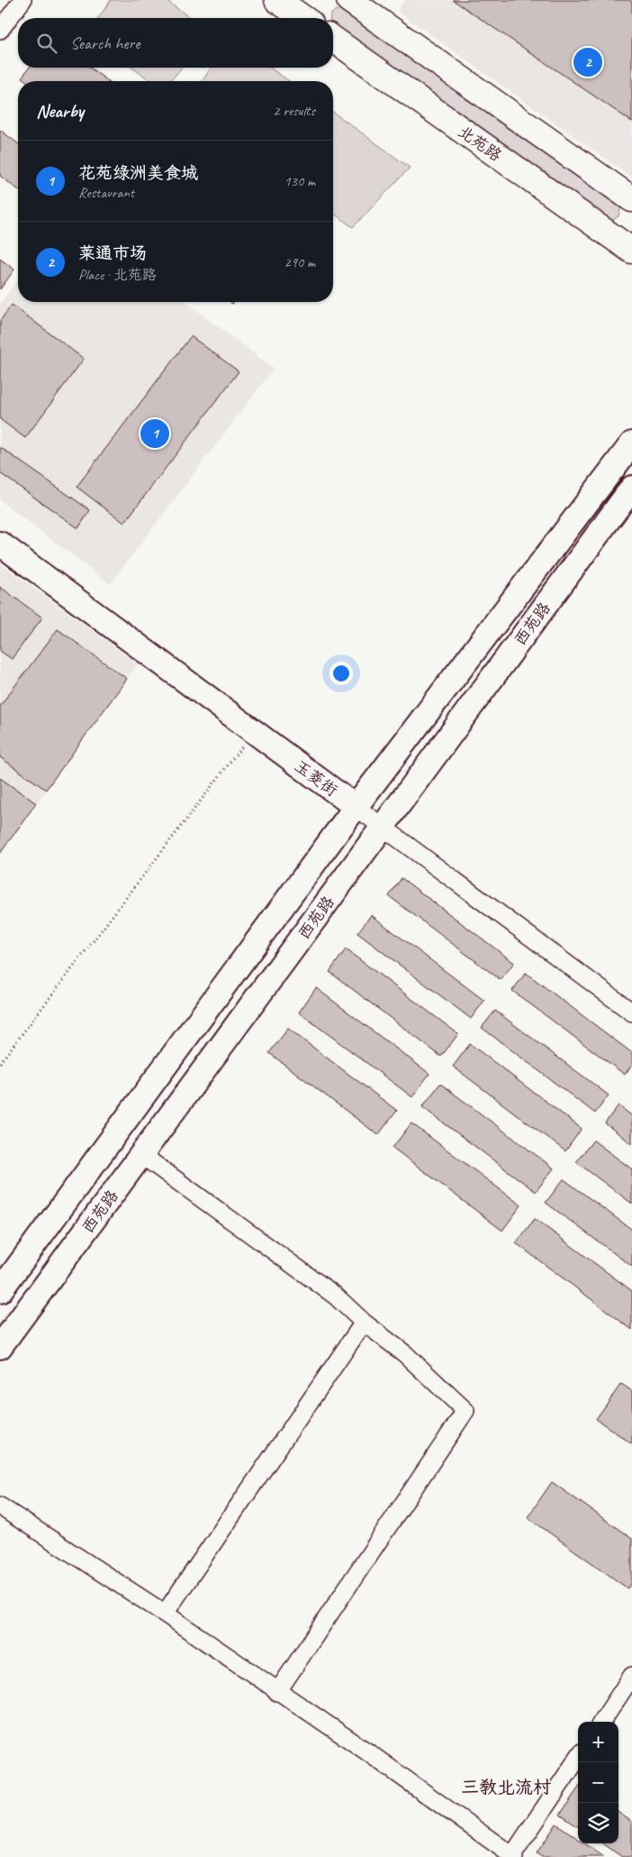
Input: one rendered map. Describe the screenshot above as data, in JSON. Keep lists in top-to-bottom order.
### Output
{
  "streets": {
    "main road": ["北苑路", "西苑路", "玉菱街"]
  },
  "crossings": [
    ["西苑路", "玉菱街"]
  ],
  "districts": ["三教北流村"],
  "page": {
    "search": "Search here",
    "pins": ["2", "1"],
    "heading": ["Nearby", "2 results"],
    "list": [
      {
        "mark": "1",
        "name": "花苑绿洲美食城",
        "note": "Restaurant",
        "value": "130 m"
      },
      {
        "mark": "2",
        "name": "莱通市场",
        "note": "Place · 北苑路",
        "value": "290 m"
      }
    ],
    "map_buttons": ["+", "−"]
  }
}
